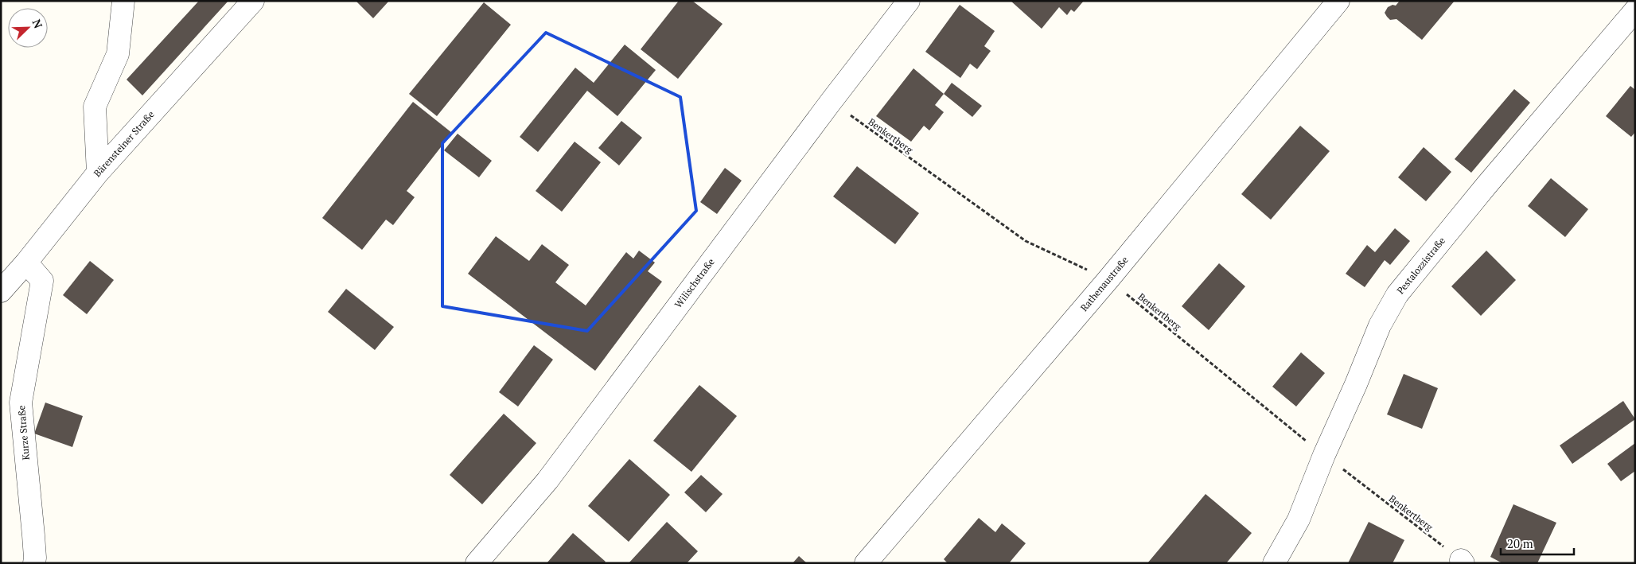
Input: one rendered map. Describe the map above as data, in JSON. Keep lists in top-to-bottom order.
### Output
{
  "streets": {
    "street": [
      "Bärensteiner Straße",
      "Pestalozzistraße",
      "Wilischstraße",
      "Rathenaustraße",
      "Kurze Straße"
    ],
    "path": ["Benkertberg"]
  },
  "crossings": [
    ["Benkertberg", "Pestalozzistraße"],
    ["Benkertberg", "Wilischstraße"],
    ["Benkertberg", "Rathenaustraße"],
    ["Bärensteiner Straße", "Kurze Straße"]
  ],
  "scale_bar": "20 m",
  "north": "top right"
}
